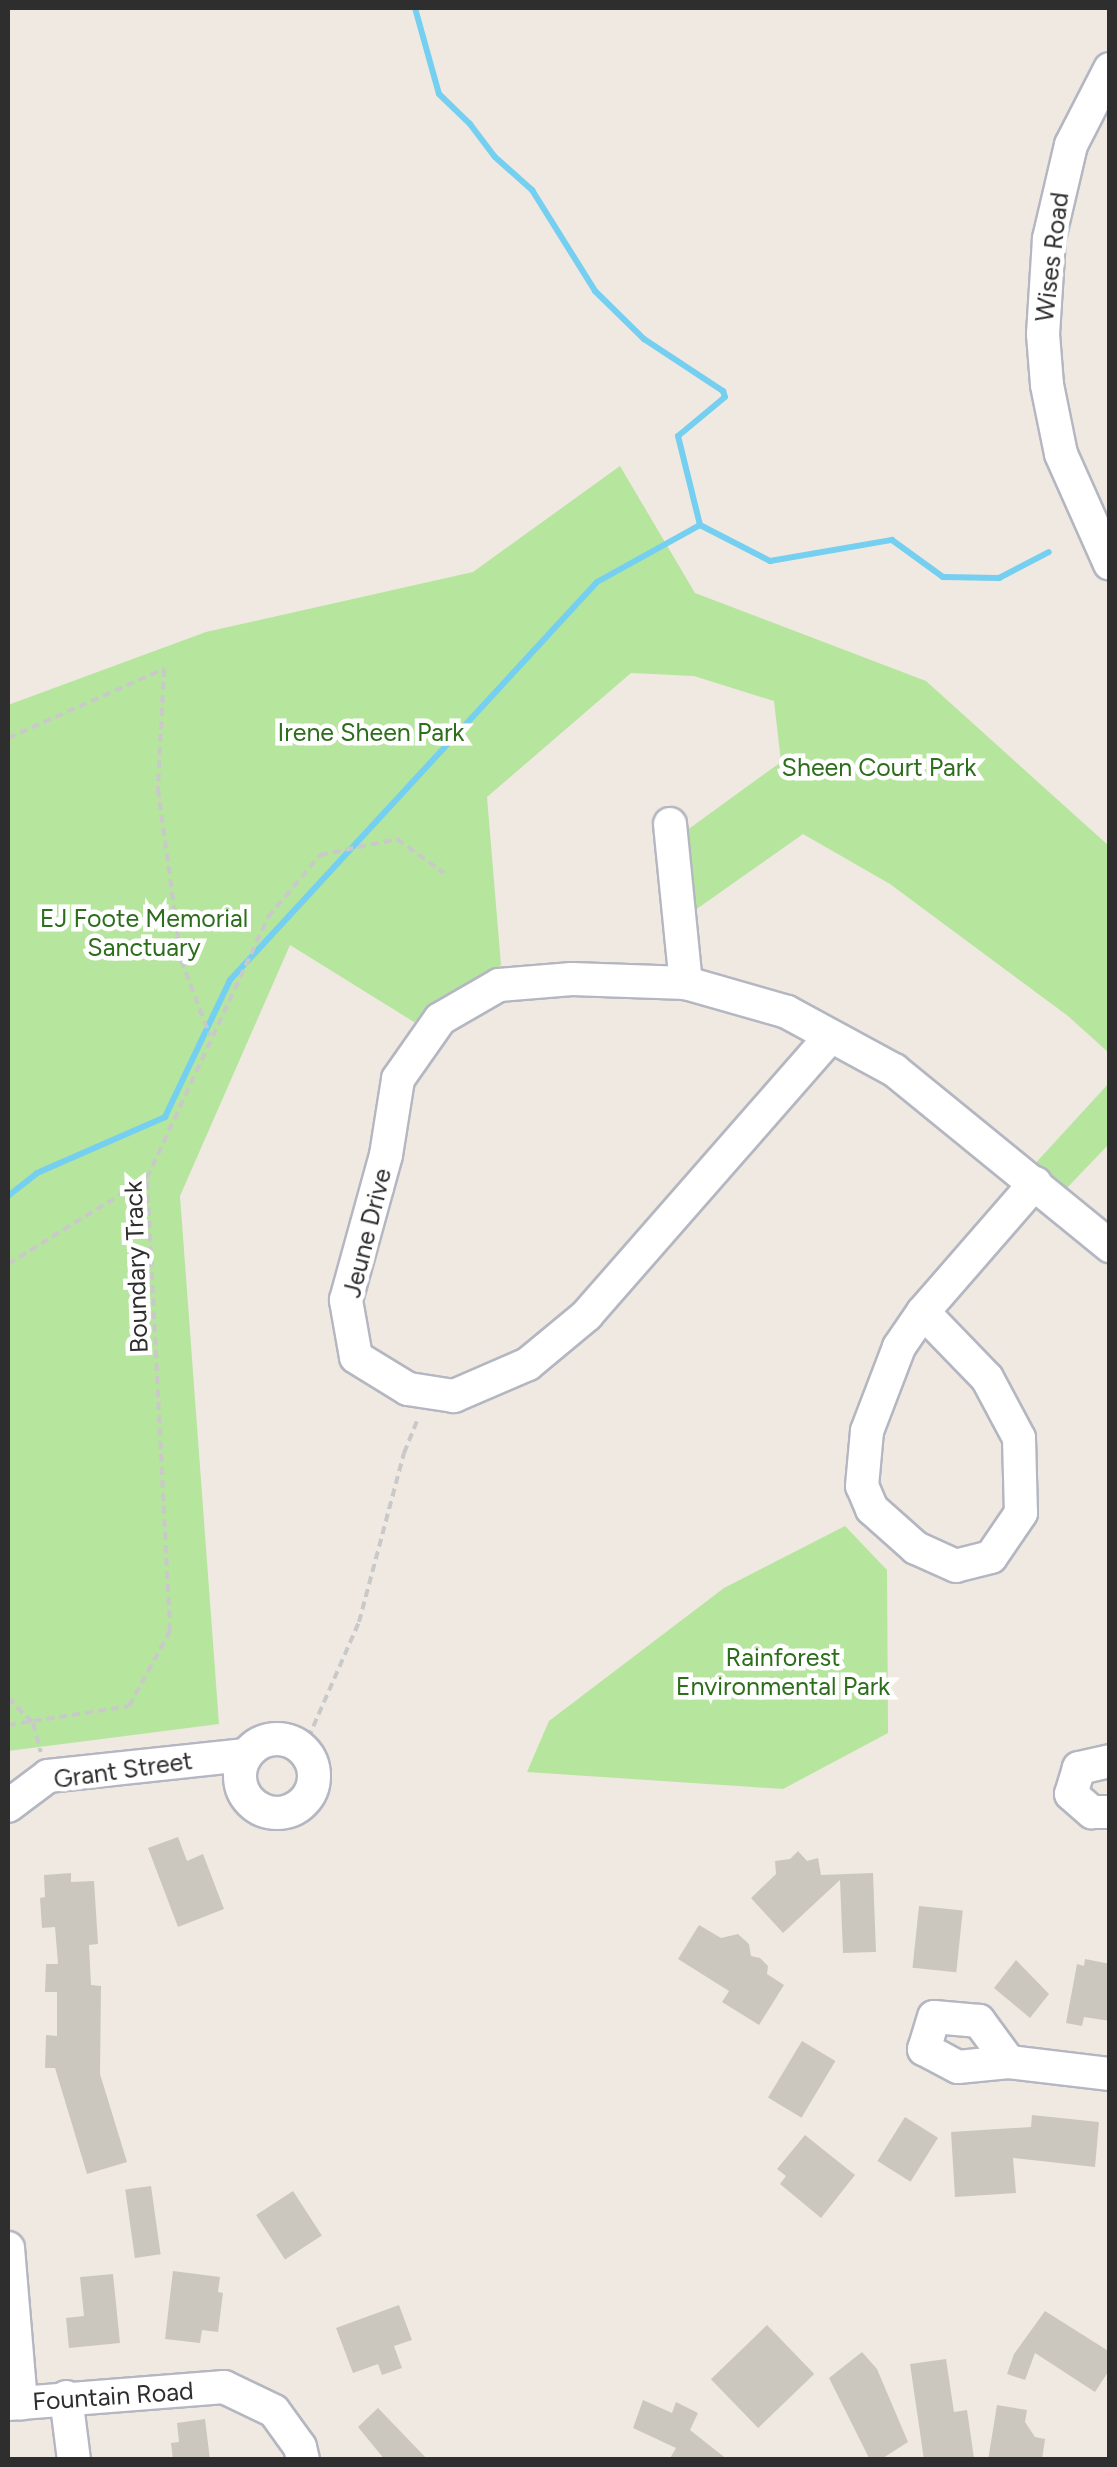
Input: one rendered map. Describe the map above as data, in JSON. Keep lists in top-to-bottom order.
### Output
{
  "streets": {
    "street": [
      "Wises Road",
      "Jeune Drive",
      "Grant Street",
      "Fountain Road"
    ],
    "path": ["Boundary Track"]
  },
  "parks": [
    "Irene Sheen Park",
    "Sheen Court Park",
    "EJ Foote Memorial Sanctuary",
    "Rainforest Environmental Park"
  ]
}
